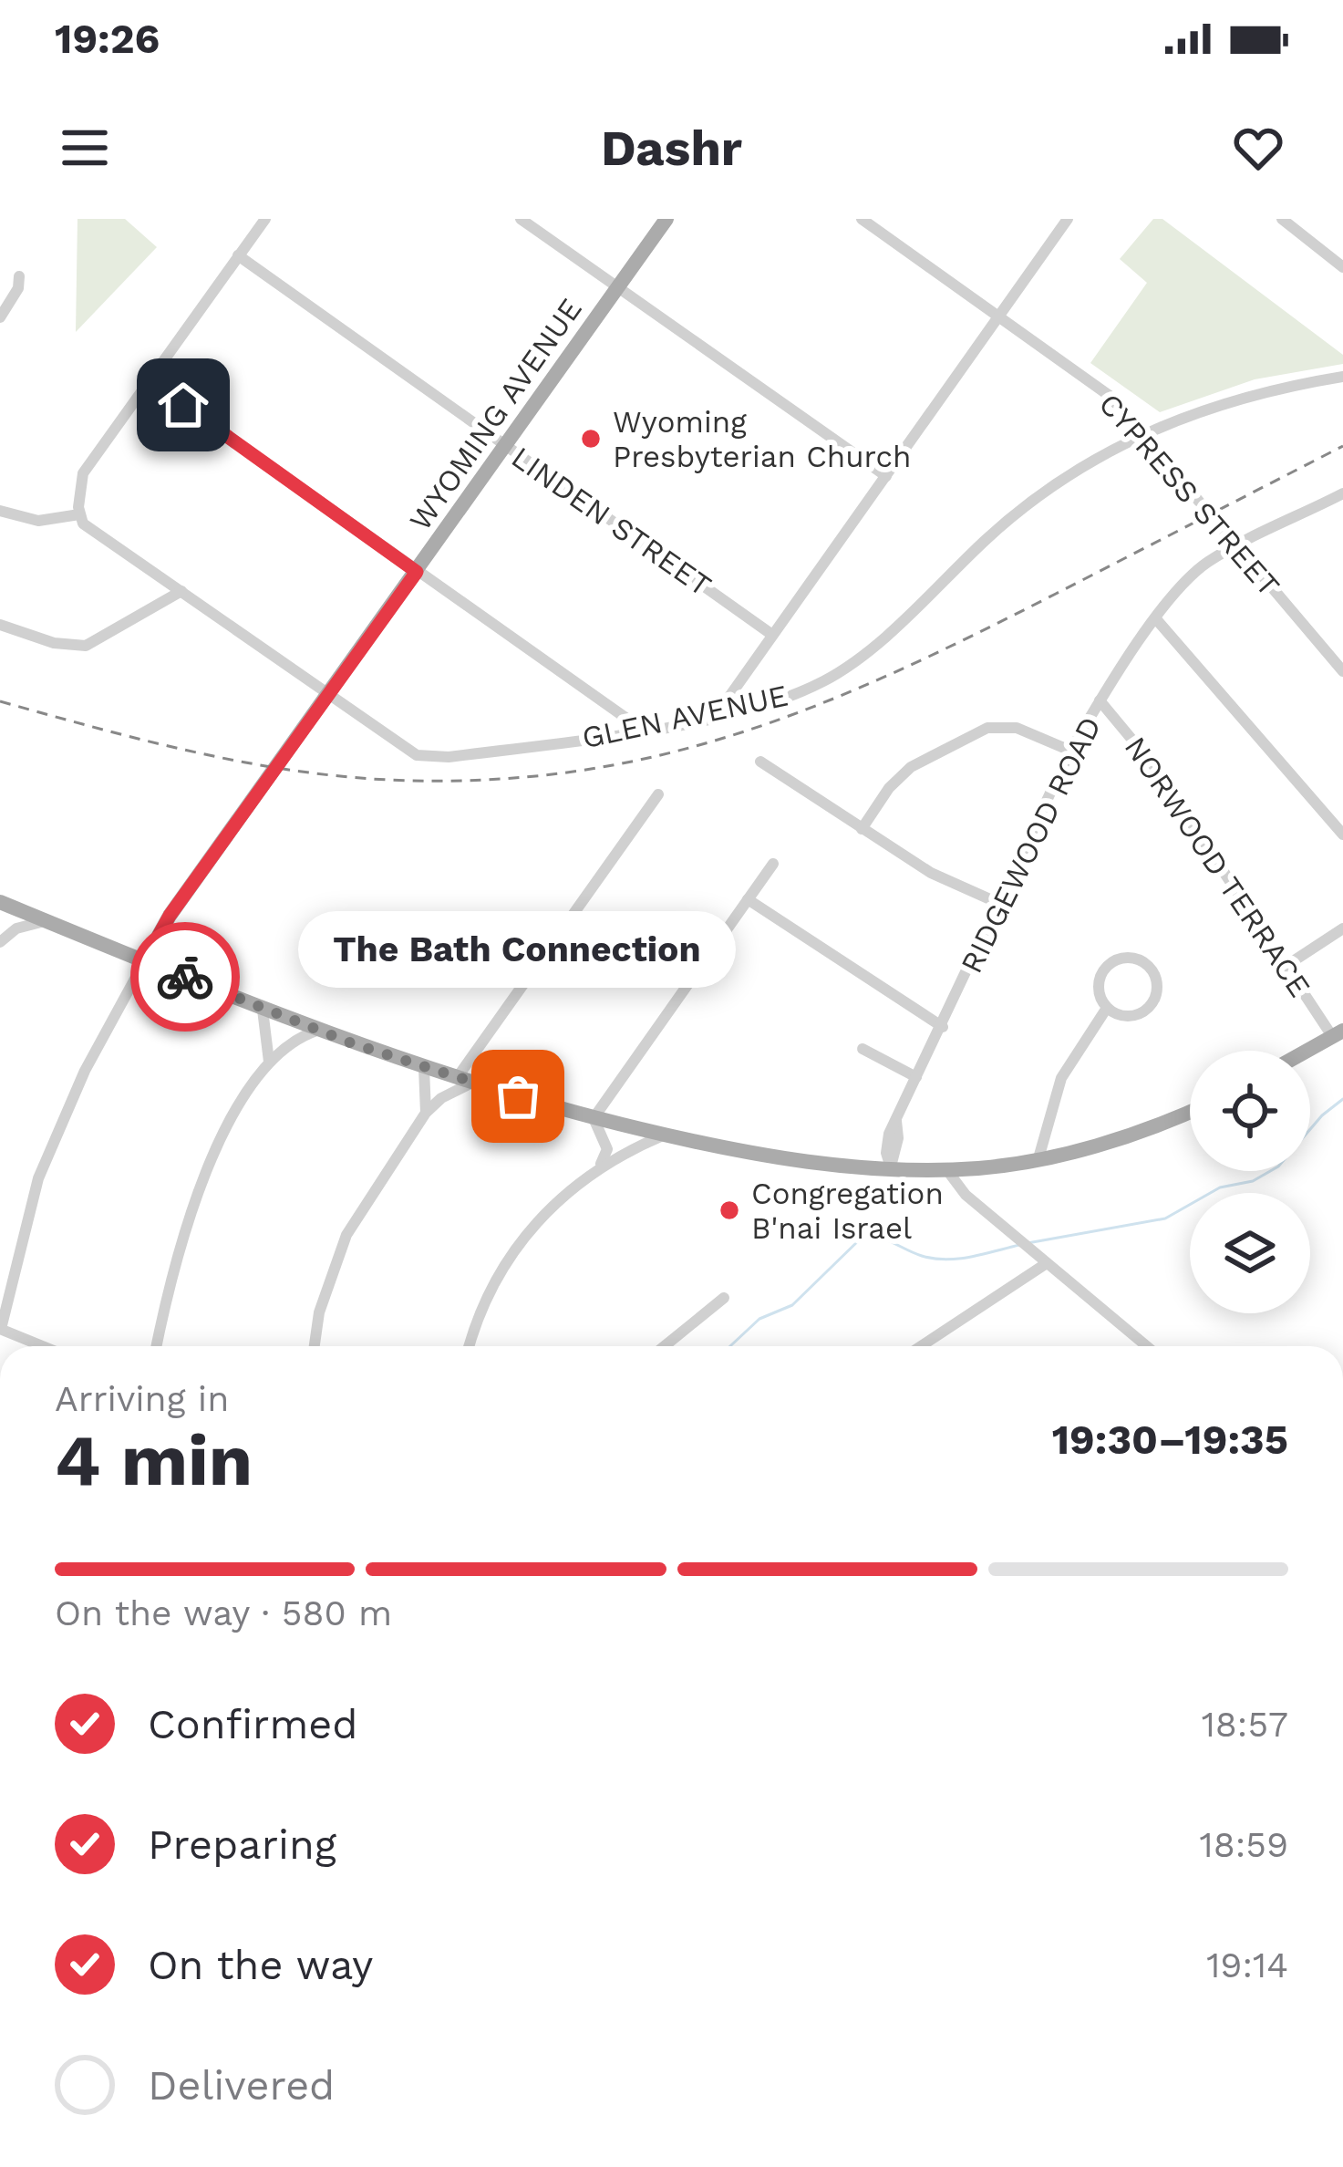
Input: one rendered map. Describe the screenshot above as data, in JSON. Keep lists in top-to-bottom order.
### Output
{
  "streets": {
    "main road": ["WYOMING AVENUE"],
    "street": [
      "CYPRESS STREET",
      "LINDEN STREET",
      "GLEN AVENUE",
      "RIDGEWOOD ROAD",
      "NORWOOD TERRACE"
    ]
  },
  "crossings": [
    ["WYOMING AVENUE", "LINDEN STREET"],
    ["WYOMING AVENUE", "GLEN AVENUE"],
    ["CYPRESS STREET", "GLEN AVENUE"],
    ["CYPRESS STREET", "RIDGEWOOD ROAD"],
    ["RIDGEWOOD ROAD", "NORWOOD TERRACE"]
  ],
  "places": ["Wyoming Presbyterian Church", "The Bath Connection", "Congregation B'nai Israel"],
  "page": {
    "status": "19:26",
    "header": "Dashr",
    "bubble": "The Bath Connection",
    "heading": ["4 min", "Arriving in", "19:30–19:35"],
    "bar": "On the way · 580 m",
    "list": [
      ["Confirmed", "18:57"],
      ["Preparing", "18:59"],
      ["On the way", "19:14"],
      "Delivered"
    ]
  }
}
